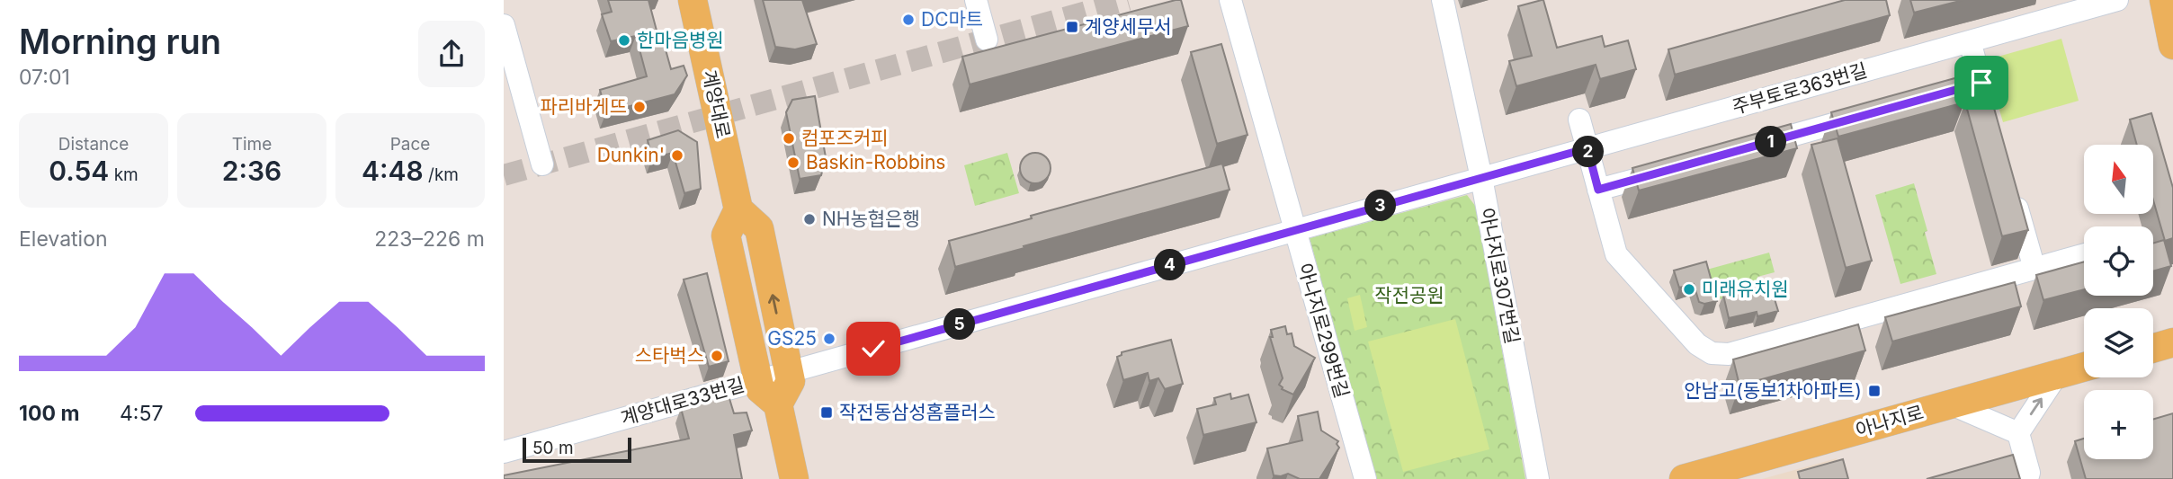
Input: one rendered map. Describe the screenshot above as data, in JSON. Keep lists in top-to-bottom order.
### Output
{
  "streets": {
    "main road": ["계양대로", "아나지로"],
    "street": [
      "주부토로363번길",
      "아나지로307번길",
      "아나지로299번길",
      "계양대로33번길"
    ]
  },
  "crossings": [
    ["주부토로363번길", "아나지로307번길"],
    ["주부토로363번길", "아나지로299번길"],
    ["주부토로363번길", "계양대로33번길"],
    ["아나지로299번길", "계양대로33번길"]
  ],
  "parks": ["작전공원"],
  "places": {
    "other": [
      "DC마트",
      "한마음병원",
      "파리바게뜨",
      "컴포즈커피",
      "Dunkin'",
      "Baskin-Robbins",
      "NH농협은행",
      "미래유치원",
      "GS25",
      "스타벅스"
    ],
    "transit": ["계양세무서", "안남고(동보1차아파트)", "작전동삼성홈플러스"]
  },
  "scale_bar": "50 m",
  "north": "top",
  "page": {
    "heading": ["Morning run", "07:01"],
    "stats": [
      ["Distance", "0.54 km"],
      ["Time", "2:36"],
      ["Pace", "4:48 /km"]
    ],
    "pins": [
      "1",
      "2",
      "3",
      "4",
      "5"
    ],
    "map_buttons": "+",
    "chart": ["Elevation", "223–226 m"],
    "list": [
      {
        "name": "100 m",
        "note": "4:57"
      }
    ],
    "scale": "50 m"
  }
}
